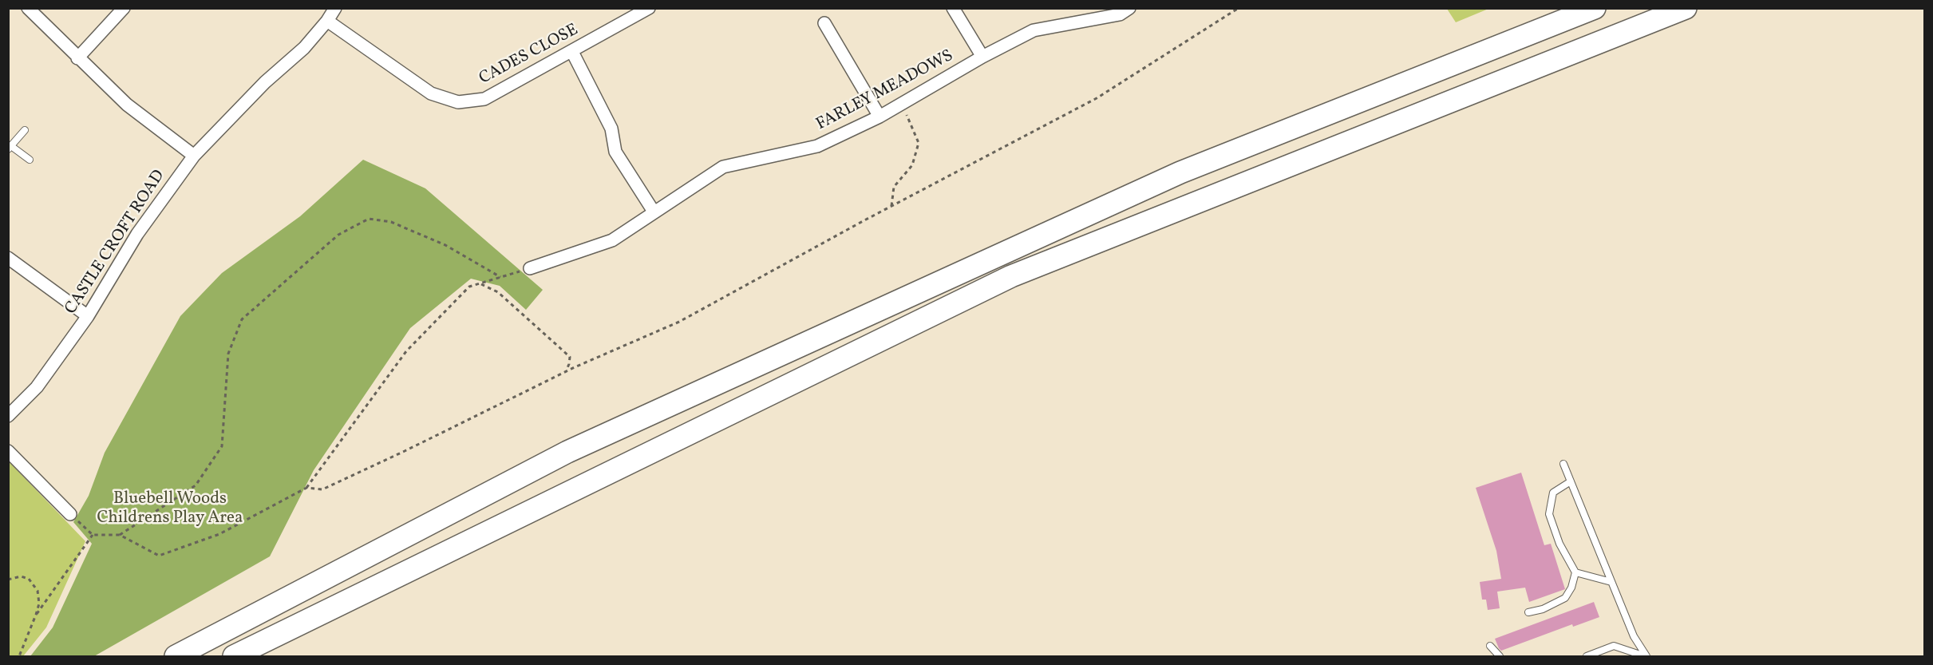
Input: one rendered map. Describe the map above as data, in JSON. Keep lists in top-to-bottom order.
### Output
{
  "streets": {
    "street": ["CADES CLOSE", "FARLEY MEADOWS", "CASTLE CROFT ROAD"]
  },
  "crossings": [
    ["CADES CLOSE", "CASTLE CROFT ROAD"]
  ],
  "parks": ["Bluebell Woods Childrens Play Area"]
}
